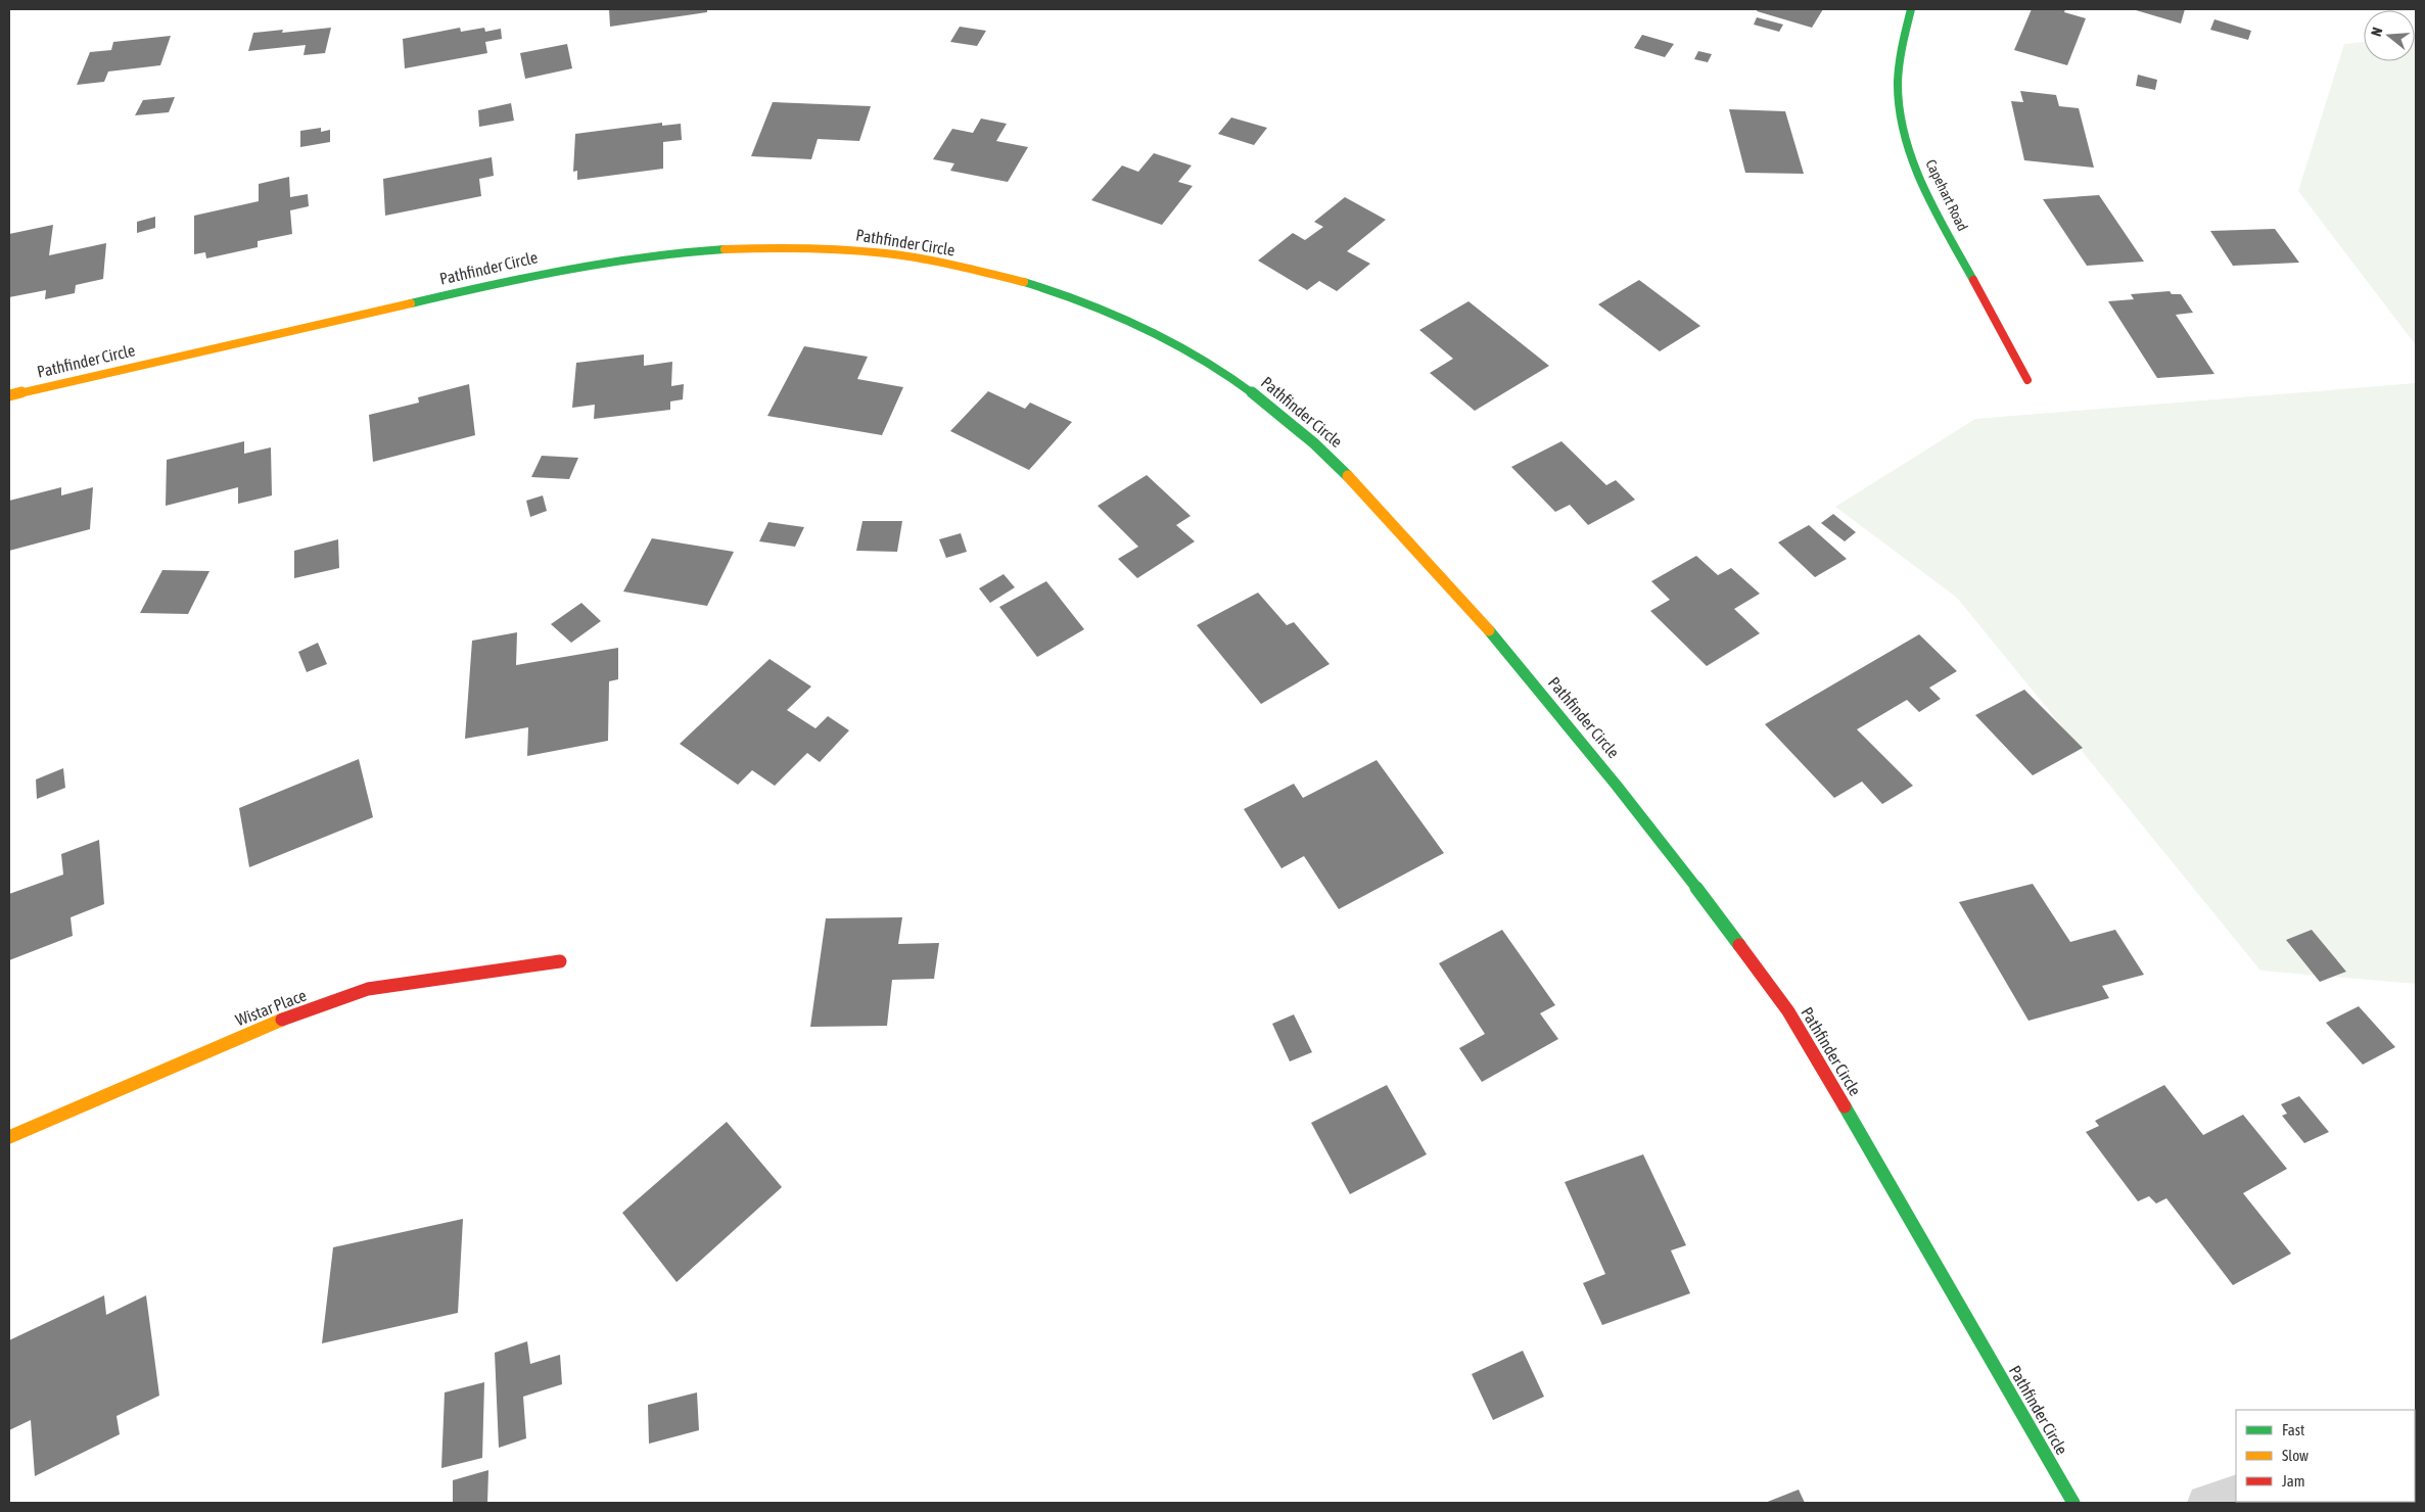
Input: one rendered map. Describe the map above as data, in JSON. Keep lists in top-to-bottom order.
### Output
{
  "streets": {
    "street": ["Capehart Road", "Pathfinder Circle", "Wistar Place"]
  },
  "legend": ["Fast", "Slow", "Jam"],
  "north": "left"
}
